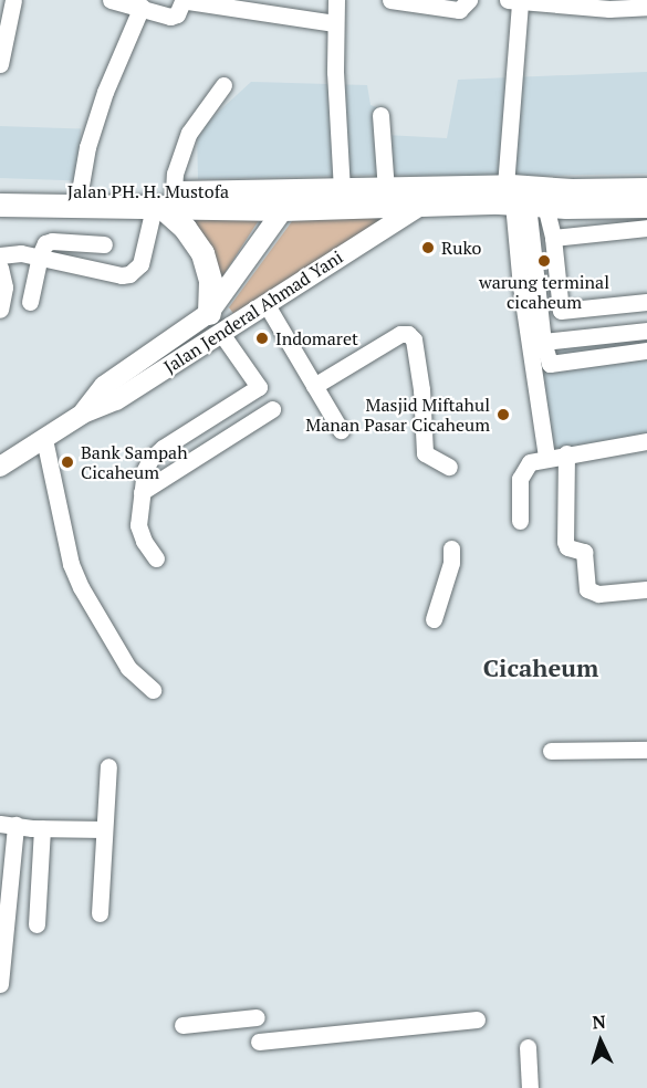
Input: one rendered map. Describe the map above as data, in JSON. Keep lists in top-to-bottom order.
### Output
{
  "streets": {
    "highway": ["Jalan PH. H. Mustofa"],
    "main road": ["Jalan Jenderal Ahmad Yani"]
  },
  "crossings": [
    ["Jalan PH. H. Mustofa", "Jalan Jenderal Ahmad Yani"]
  ],
  "districts": ["Cicaheum"],
  "places": [
    "Ruko",
    "warung terminal cicaheum",
    "Indomaret",
    "Masjid Miftahul Manan Pasar Cicaheum",
    "Bank Sampah Cicaheum"
  ],
  "north": "top"
}
